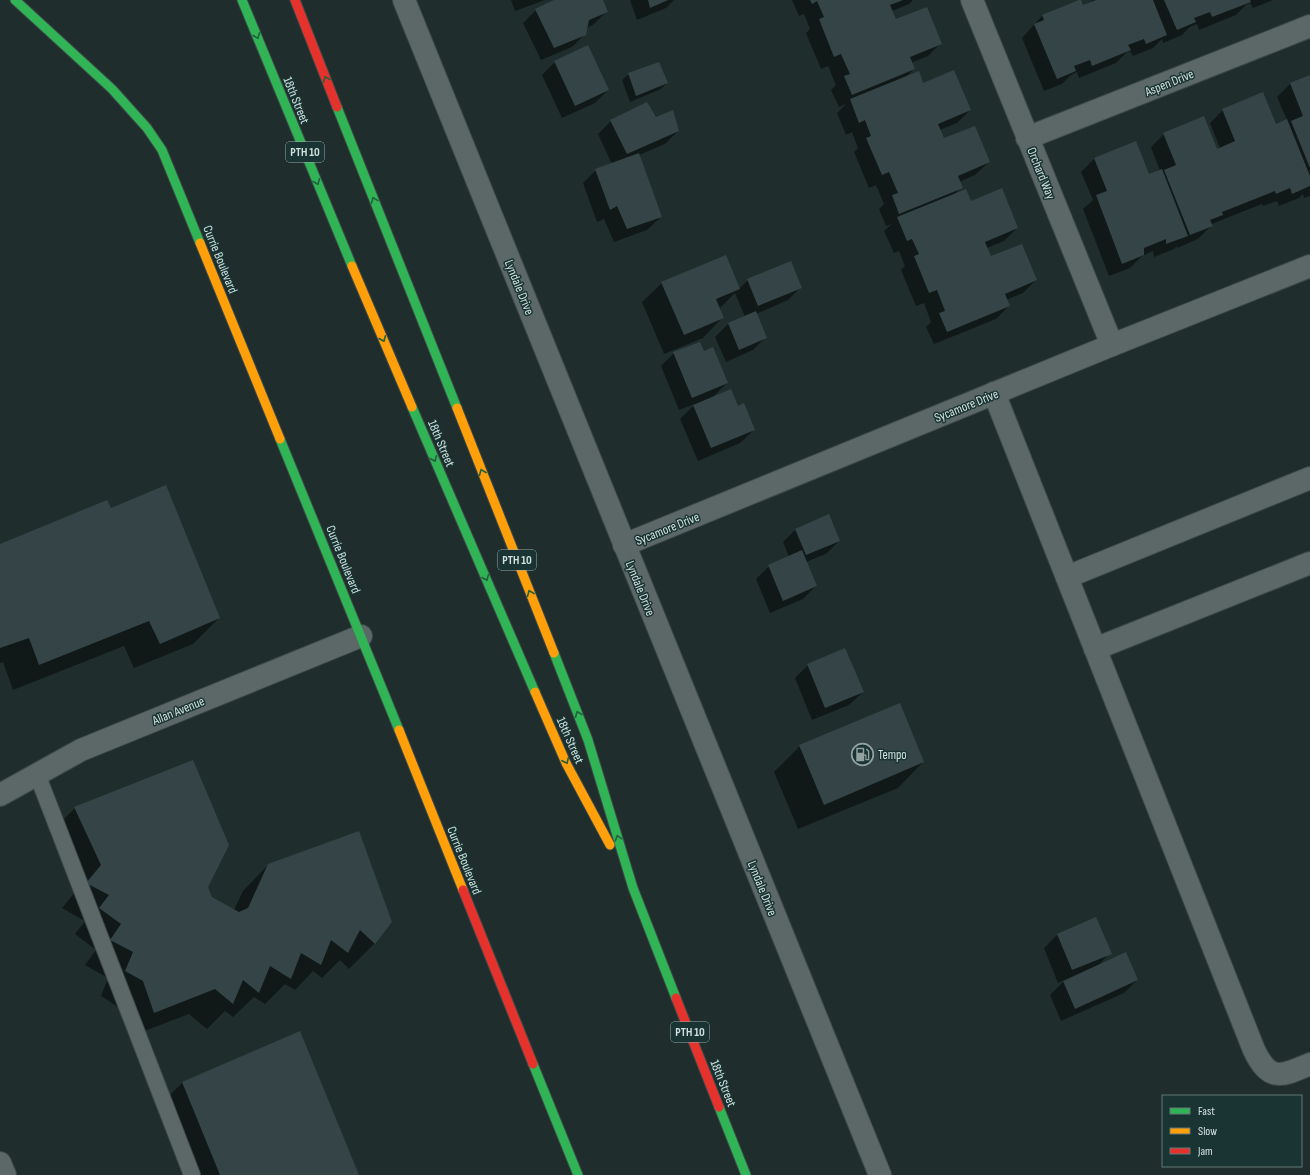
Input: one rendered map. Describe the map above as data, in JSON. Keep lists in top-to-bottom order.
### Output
{
  "streets": {
    "main road": ["18th Street", "PTH 10", "Currie Boulevard"],
    "street": [
      "Aspen Drive",
      "Orchard Way",
      "Lyndale Drive",
      "Sycamore Drive",
      "Allan Avenue"
    ]
  },
  "crossings": [
    ["Aspen Drive", "Orchard Way"],
    ["Orchard Way", "Sycamore Drive"],
    ["Currie Boulevard", "Allan Avenue"],
    ["Lyndale Drive", "Sycamore Drive"]
  ],
  "places": {
    "fuel station": ["Tempo"]
  },
  "legend": ["Fast", "Slow", "Jam"]
}
